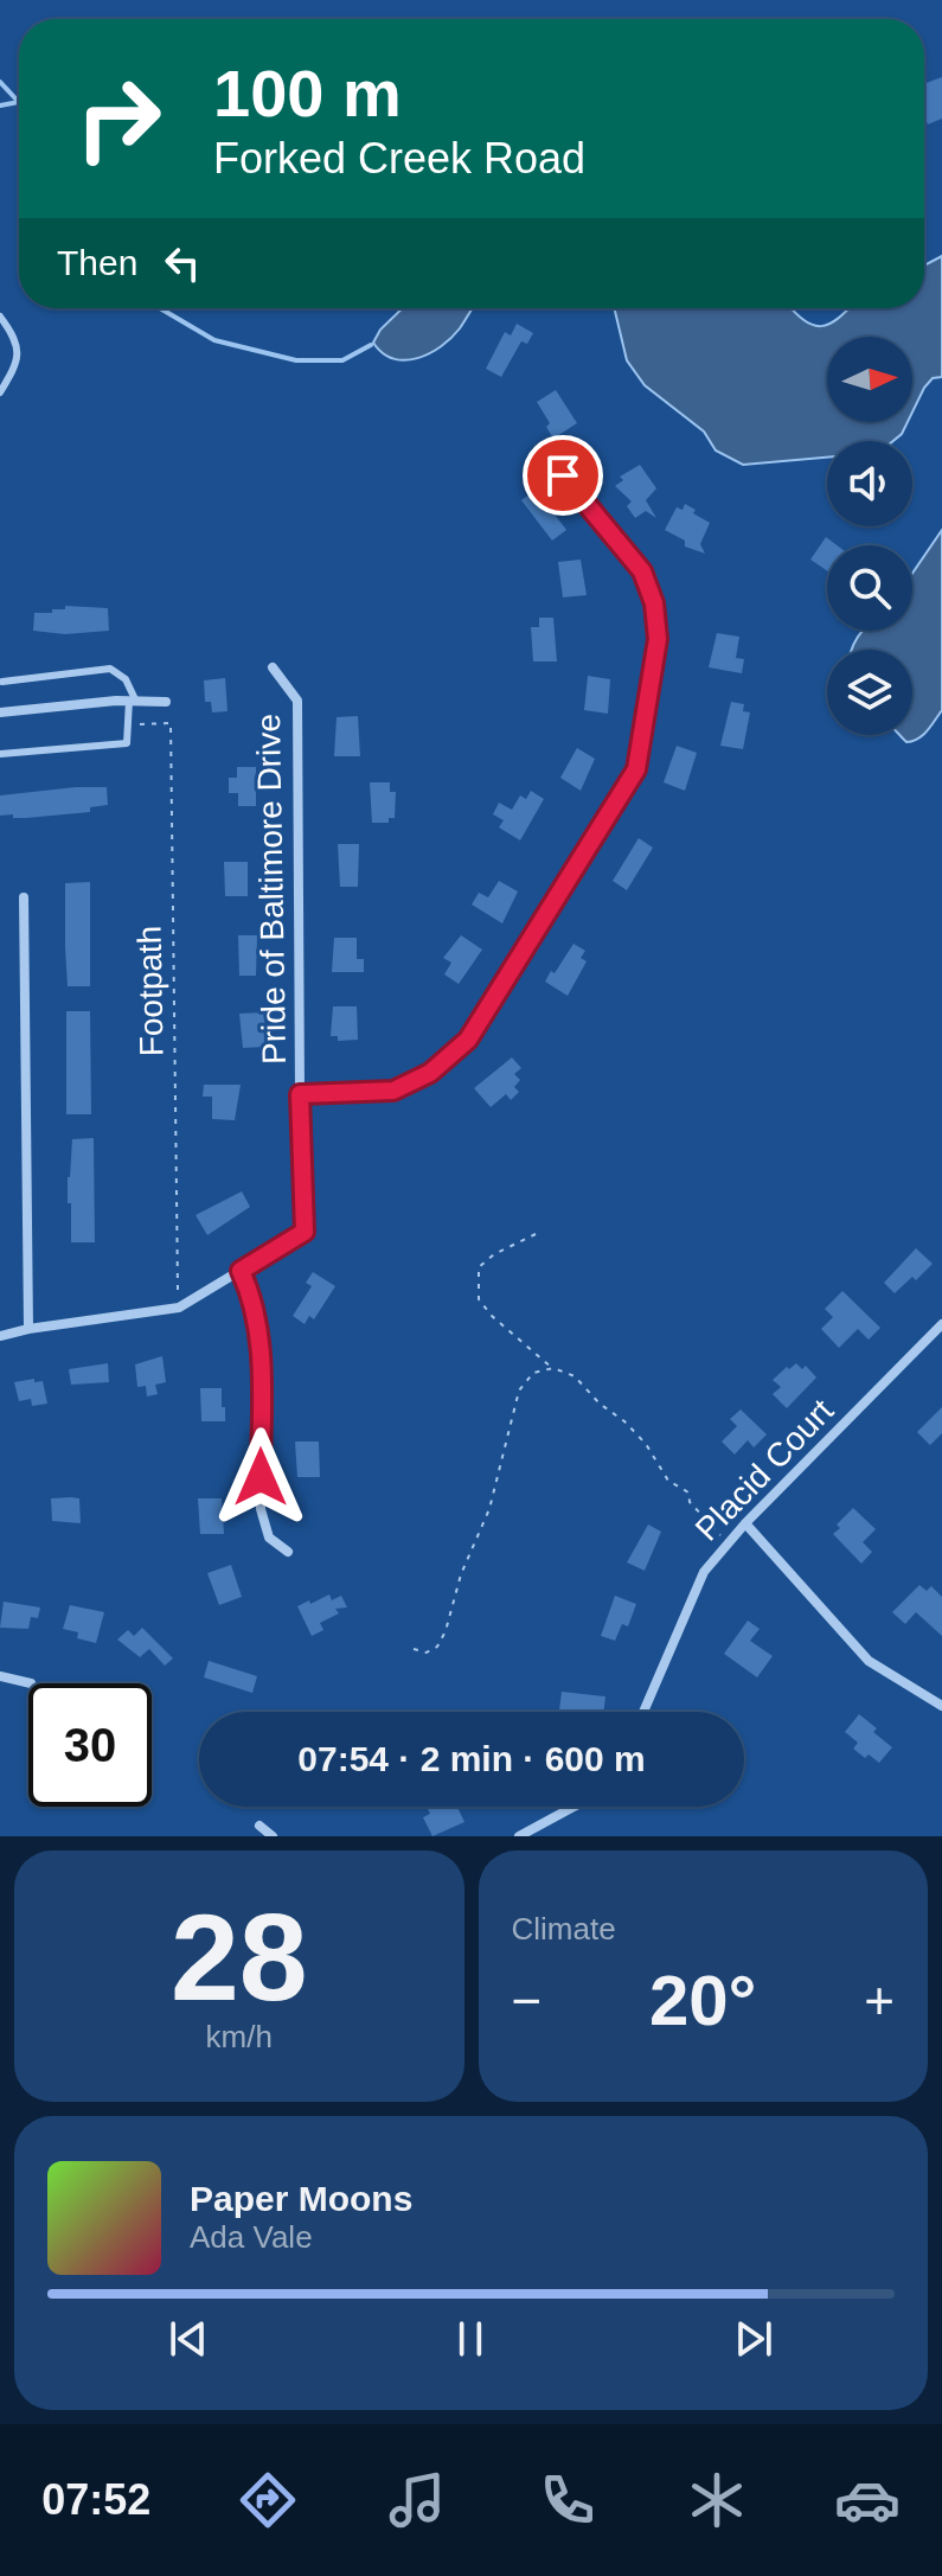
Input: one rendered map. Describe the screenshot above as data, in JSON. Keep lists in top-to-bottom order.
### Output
{
  "streets": {
    "street": ["Pride of Baltimore Drive", "Placid Court"],
    "path": ["Footpath"]
  },
  "north": "right",
  "page": {
    "turn": ["100 m", "Forked Creek Road"],
    "then": "Then",
    "limit": "30",
    "trip": "07:54 · 2 min · 600 m",
    "tile": [
      ["28", "km/h"],
      "Climate"
    ],
    "heat": ["−", "20°", "+"],
    "song": ["Paper Moons", "Ada Vale"],
    "tabs": "07:52"
  }
}
